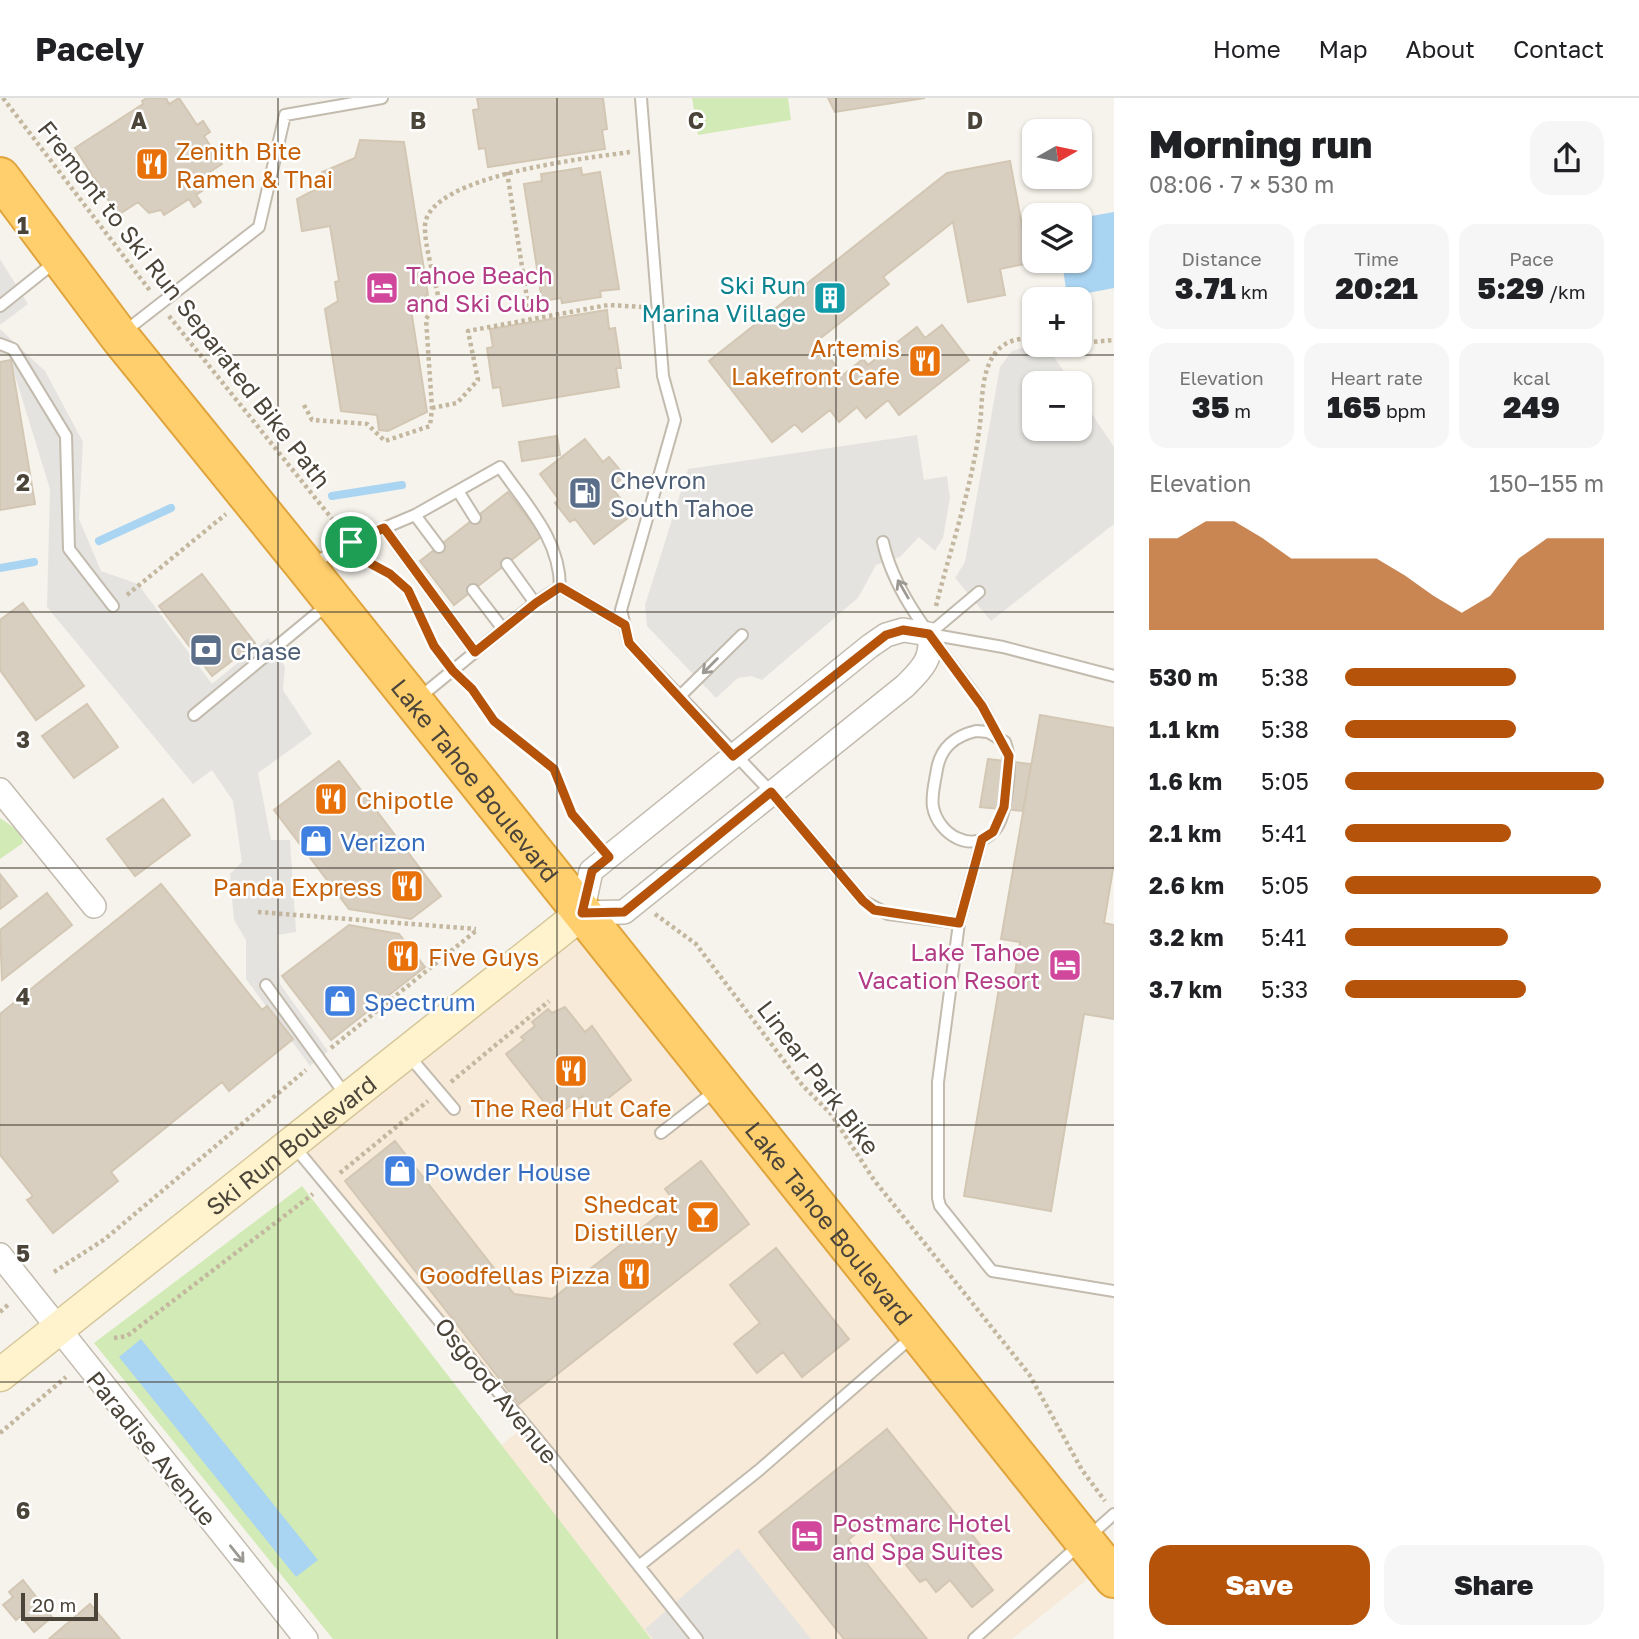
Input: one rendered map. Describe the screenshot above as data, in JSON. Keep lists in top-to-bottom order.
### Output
{
  "streets": {
    "highway": ["Lake Tahoe Boulevard"],
    "main road": ["Ski Run Boulevard"],
    "street": ["Paradise Avenue"],
    "lane": ["Osgood Avenue"],
    "path": ["Fremont to Ski Run Separated Bike Path", "Linear Park Bike"]
  },
  "crossings": [
    ["Lake Tahoe Boulevard", "Ski Run Boulevard"],
    ["Ski Run Boulevard", "Osgood Avenue"],
    ["Ski Run Boulevard", "Paradise Avenue"]
  ],
  "one_way": ["Paradise Avenue"],
  "places": {
    "restaurant": [
      "Zenith Bite Ramen & Thai",
      "Artemis Lakefront Cafe",
      "Chipotle",
      "Panda Express",
      "Five Guys",
      "The Red Hut Cafe",
      "Goodfellas Pizza"
    ],
    "hotel": ["Tahoe Beach and Ski Club", "Lake Tahoe Vacation Resort", "Postmarc Hotel and Spa Suites"],
    "building": ["Ski Run Marina Village"],
    "fuel station": ["Chevron South Tahoe"],
    "bank": ["Chase"],
    "shop": ["Verizon", "Spectrum", "Powder House"],
    "bar": ["Shedcat Distillery"]
  },
  "scale_bar": "20 m",
  "north": "right",
  "page": {
    "header": "Pacely",
    "nav": [
      "Home",
      "Map",
      "About",
      "Contact"
    ],
    "heading": ["Morning run", "08:06 · 7 × 530 m"],
    "map_buttons": ["+", "−"],
    "stats": [
      ["Distance", "3.71 km"],
      ["Time", "20:21"],
      ["Pace", "5:29 /km"],
      ["Elevation", "35 m"],
      ["Heart rate", "165 bpm"],
      ["kcal", "249"]
    ],
    "chart": ["Elevation", "150–155 m"],
    "list": [
      {
        "name": "530 m",
        "note": "5:38"
      },
      {
        "name": "1.1 km",
        "note": "5:38"
      },
      {
        "name": "1.6 km",
        "note": "5:05"
      },
      {
        "name": "2.1 km",
        "note": "5:41"
      },
      {
        "name": "2.6 km",
        "note": "5:05"
      },
      {
        "name": "3.2 km",
        "note": "5:41"
      },
      {
        "name": "3.7 km",
        "note": "5:33"
      }
    ],
    "buttons": ["Save", "Share"],
    "scale": "20 m"
  },
  "grid": {
    "columns": [
      "A",
      "B",
      "C",
      "D"
    ],
    "rows": [
      "1",
      "2",
      "3",
      "4",
      "5",
      "6"
    ]
  }
}
